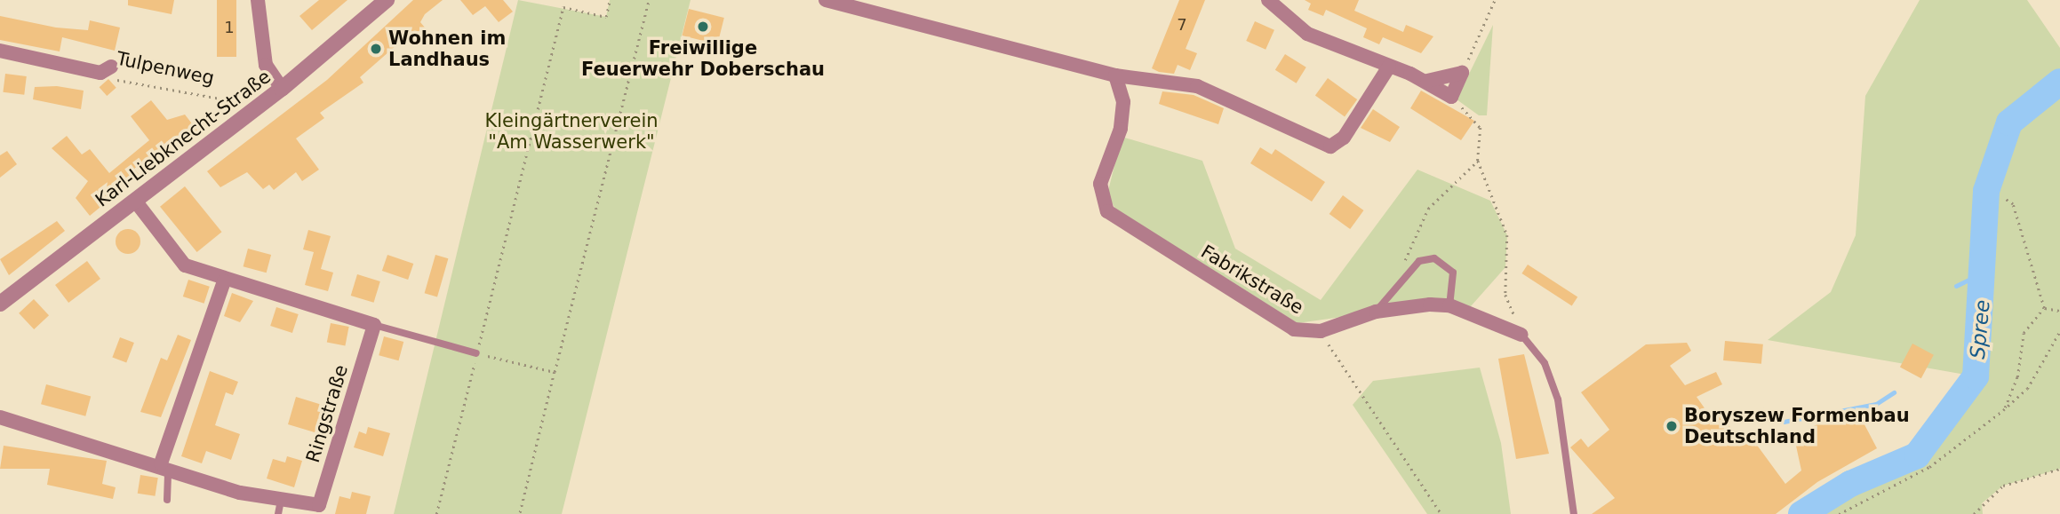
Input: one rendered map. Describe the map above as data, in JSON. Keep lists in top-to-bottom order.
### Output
{
  "streets": {
    "street": [
      "Tulpenweg",
      "Karl-Liebknecht-Straße",
      "Fabrikstraße",
      "Ringstraße"
    ]
  },
  "crossings": [
    ["Tulpenweg", "Karl-Liebknecht-Straße"]
  ],
  "water": ["Spree"],
  "parks": ["Kleingärtnerverein \"Am Wasserwerk\""],
  "places": ["Freiwillige Feuerwehr Doberschau", "Wohnen im Landhaus", "Boryszew Formenbau Deutschland"],
  "house_numbers": ["7", "1"]
}
